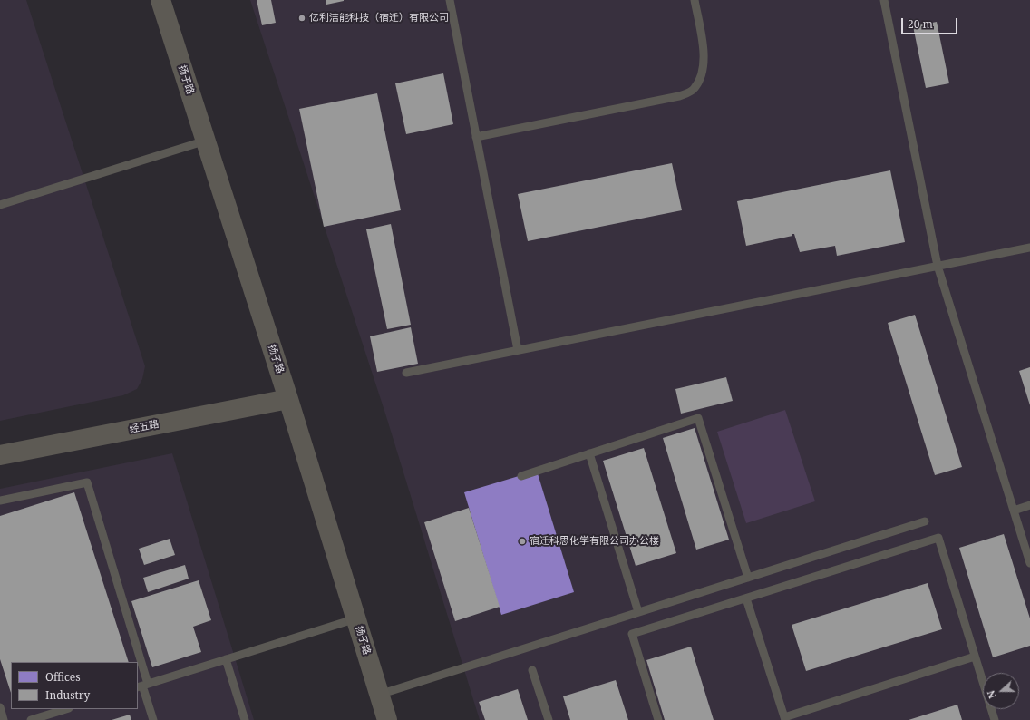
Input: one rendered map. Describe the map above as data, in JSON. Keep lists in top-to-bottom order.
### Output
{
  "streets": {
    "street": ["扬子路", "经五路"]
  },
  "crossings": [
    ["扬子路", "经五路"]
  ],
  "places": ["亿利洁能科技（宿迁）有限公司", "宿迁科思化学有限公司办公楼"],
  "legend": ["Offices", "Industry"],
  "scale_bar": "20 m",
  "north": "left"
}
